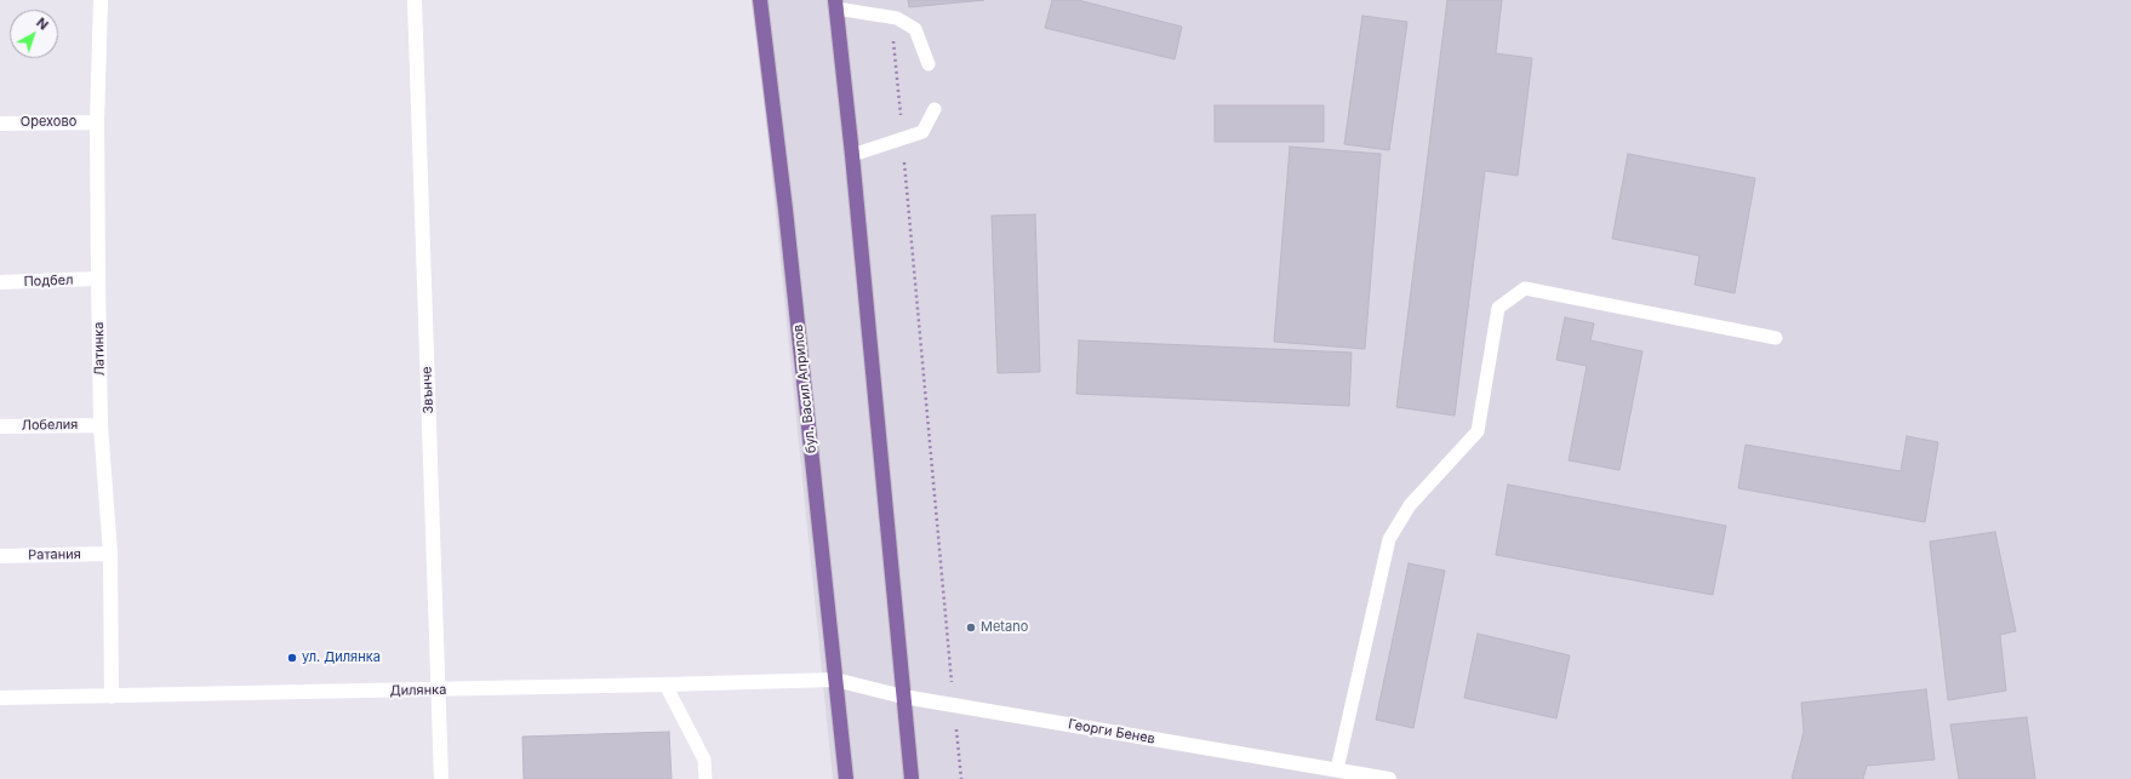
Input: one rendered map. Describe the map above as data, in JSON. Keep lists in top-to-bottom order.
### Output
{
  "streets": {
    "main road": ["бул. Васил Априлов"],
    "street": [
      "Орехово",
      "Подбел",
      "Латинка",
      "Звънче",
      "Лобелия",
      "Ратания",
      "Дилянка",
      "Георги Бенев"
    ]
  },
  "crossings": [
    ["Орехово", "Латинка"],
    ["Подбел", "Латинка"],
    ["Латинка", "Лобелия"],
    ["Латинка", "Ратания"],
    ["Латинка", "Дилянка"],
    ["бул. Васил Априлов", "Дилянка"],
    ["бул. Васил Априлов", "Георги Бенев"],
    ["Звънче", "Дилянка"],
    ["Дилянка", "Георги Бенев"]
  ],
  "places": ["Metano", "ул. Дилянка"],
  "north": "top right"
}
